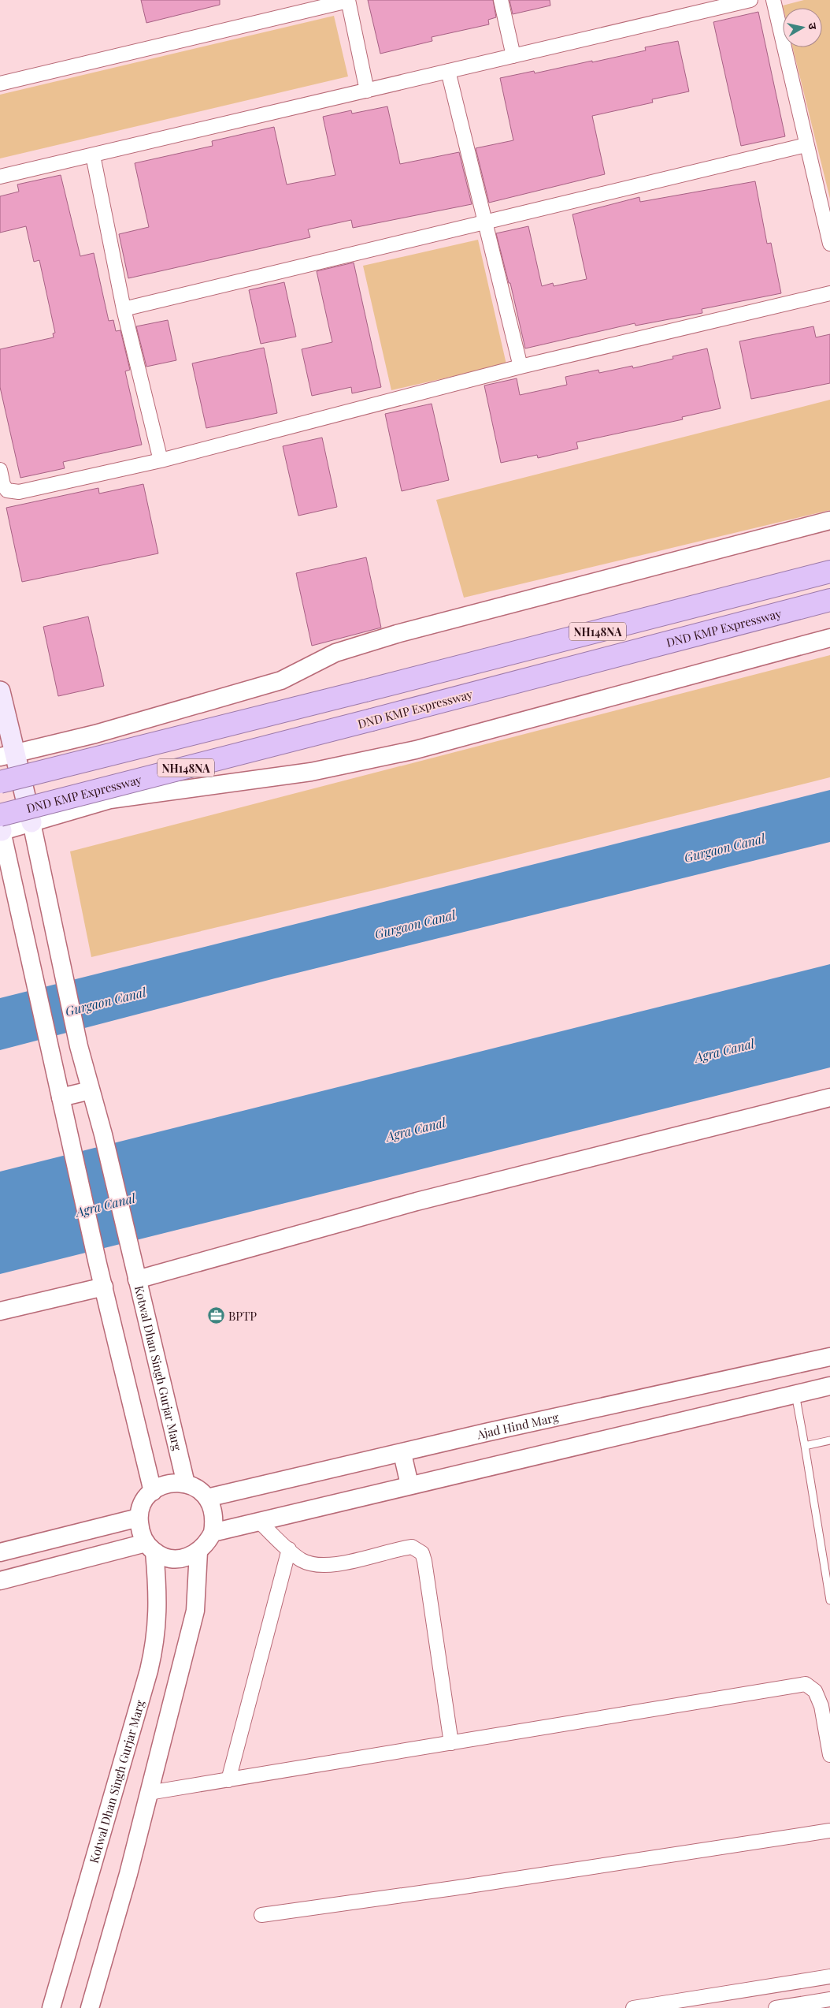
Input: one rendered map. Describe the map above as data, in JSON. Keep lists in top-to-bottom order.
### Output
{
  "streets": {
    "highway": ["DND KMP Expressway", "NH148NA"],
    "street": ["Kotwal Dhan Singh Gurjar Marg", "Ajad Hind Marg"]
  },
  "crossings": [
    ["Kotwal Dhan Singh Gurjar Marg", "Ajad Hind Marg"]
  ],
  "water": ["Gurgaon Canal", "Agra Canal"],
  "places": {
    "office": ["BPTP"]
  },
  "north": "right"
}
